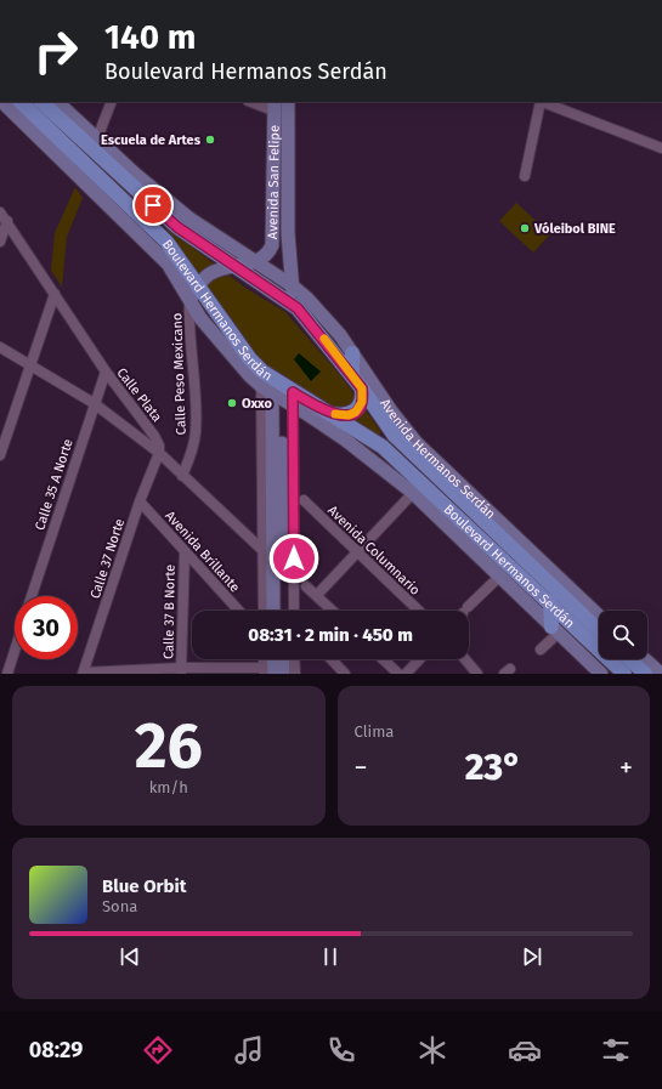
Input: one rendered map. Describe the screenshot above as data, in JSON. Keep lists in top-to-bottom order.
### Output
{
  "streets": {
    "main road": ["Avenida San Felipe", "Boulevard Hermanos Serdán", "Avenida Hermanos Serdán"],
    "street": [
      "Calle Peso Mexicano",
      "Calle Plata",
      "Calle 35 A Norte",
      "Avenida Columnario",
      "Avenida Brillante",
      "Calle 37 Norte",
      "Calle 37 B Norte"
    ]
  },
  "crossings": [
    ["Avenida San Felipe", "Boulevard Hermanos Serdán"],
    ["Avenida San Felipe", "Avenida Hermanos Serdán"],
    ["Boulevard Hermanos Serdán", "Calle Peso Mexicano"],
    ["Boulevard Hermanos Serdán", "Avenida Hermanos Serdán"],
    ["Calle Peso Mexicano", "Calle Plata"],
    ["Calle Plata", "Calle 35 A Norte"],
    ["Calle Plata", "Calle 37 Norte"],
    ["Avenida Brillante", "Calle 37 Norte"],
    ["Avenida Brillante", "Calle 37 B Norte"]
  ],
  "places": ["Escuela de Artes", "Vóleibol BINE", "Oxxo"],
  "page": {
    "turn": ["140 m", "Boulevard Hermanos Serdán"],
    "limit": "30",
    "trip": "08:31 · 2 min · 450 m",
    "tile": [
      ["26", "km/h"],
      "Clima"
    ],
    "heat": ["−", "23°", "+"],
    "song": ["Blue Orbit", "Sona"],
    "tabs": "08:29"
  }
}
